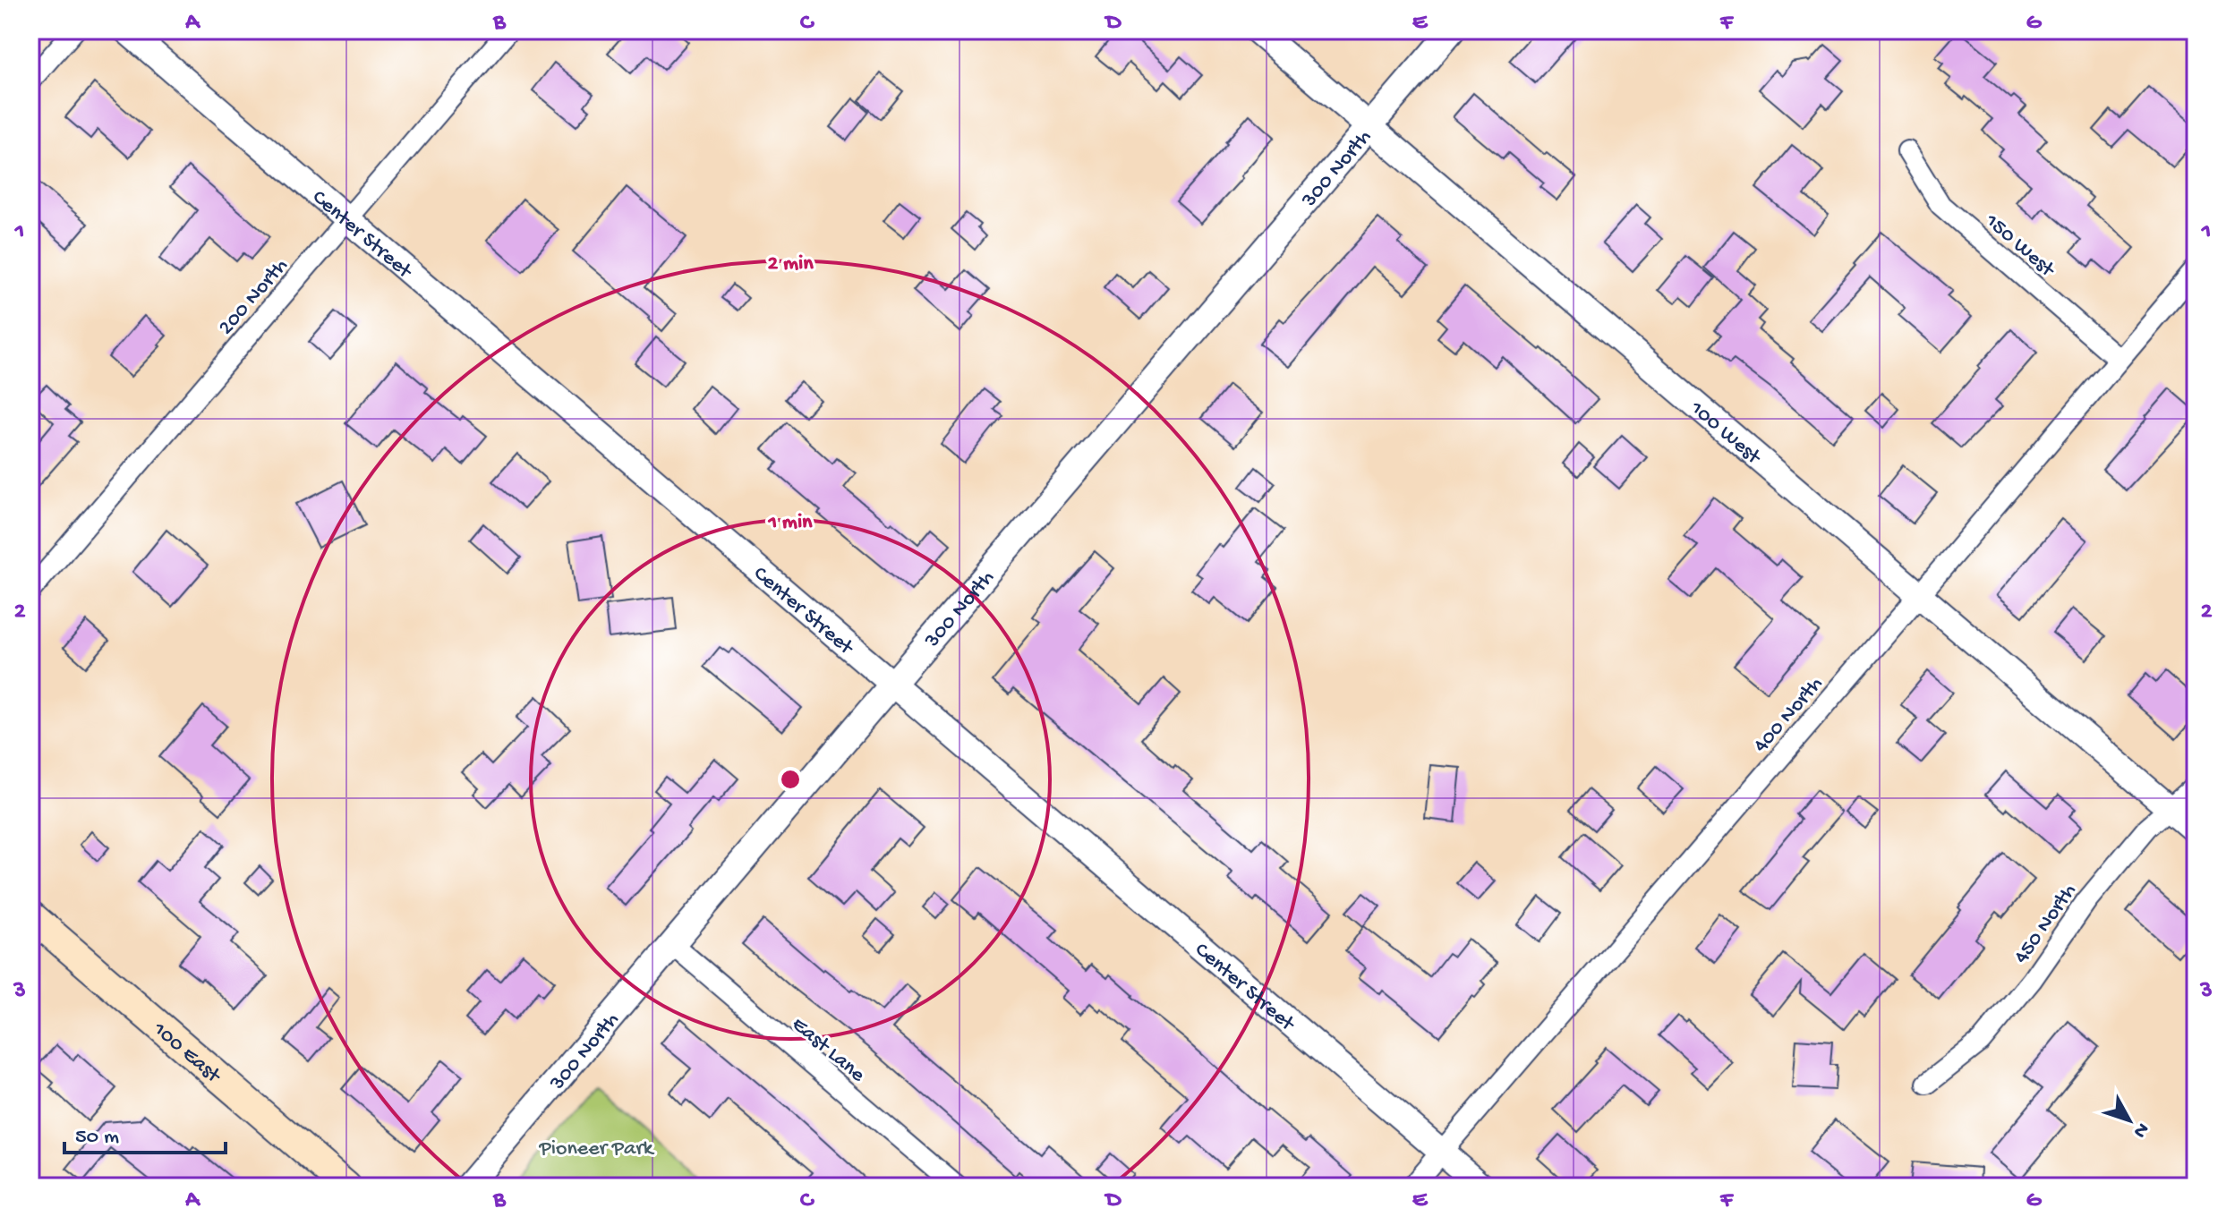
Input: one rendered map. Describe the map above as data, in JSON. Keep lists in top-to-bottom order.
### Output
{
  "streets": {
    "main road": ["100 East"],
    "street": [
      "300 North",
      "Center Street",
      "150 West",
      "200 North",
      "100 West",
      "400 North",
      "450 North",
      "East Lane"
    ]
  },
  "crossings": [
    ["300 North", "Center Street"],
    ["300 North", "100 West"],
    ["300 North", "East Lane"],
    ["Center Street", "200 North"],
    ["Center Street", "400 North"],
    ["150 West", "400 North"],
    ["100 West", "400 North"],
    ["100 West", "450 North"]
  ],
  "parks": ["Pioneer Park"],
  "scale_bar": "50 m",
  "north": "bottom right",
  "grid": {
    "columns": [
      "A",
      "B",
      "C",
      "D",
      "E",
      "F",
      "G"
    ],
    "rows": ["1", "2", "3"]
  },
  "rings": ["2 min", "1 min"]
}
